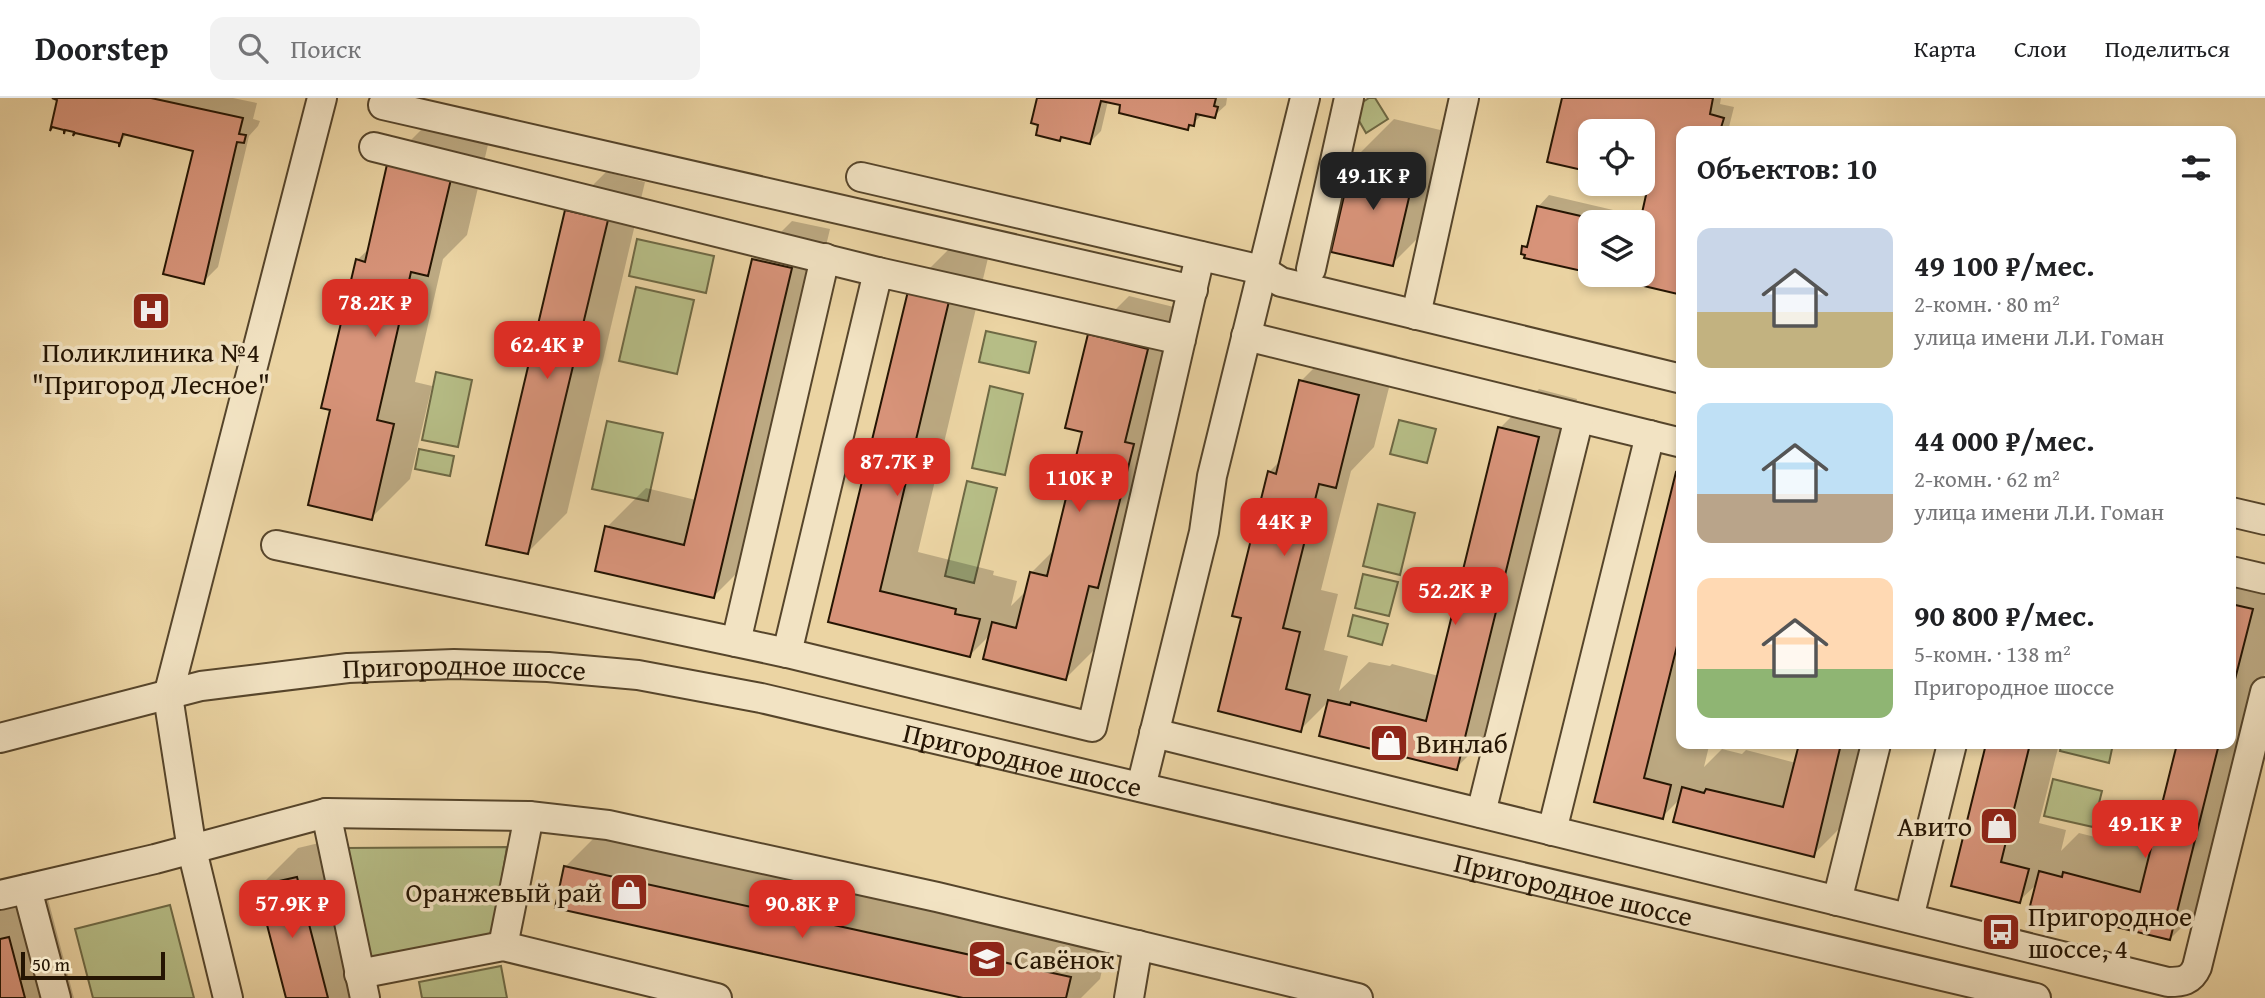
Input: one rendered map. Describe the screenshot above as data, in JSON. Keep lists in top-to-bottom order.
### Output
{
  "streets": {
    "street": ["Пригородное шоссе"]
  },
  "places": {
    "hospital": ["Поликлиника №4 \"Пригород Лесное\""],
    "shop": ["Винлаб", "Авито", "Оранжевый рай"],
    "bus stop": ["Пригородное шоссе, 4"],
    "school or university": ["Савёнок"]
  },
  "scale_bar": "50 m",
  "page": {
    "header": "Doorstep",
    "search": "Поиск",
    "nav": ["Карта", "Слои", "Поделиться"],
    "heading": "Объектов: 10",
    "price": [
      "49.1K ₽",
      "78.2K ₽",
      "62.4K ₽",
      "87.7K ₽",
      "110K ₽",
      "44K ₽",
      "52.2K ₽",
      "49.1K ₽",
      "57.9K ₽",
      "90.8K ₽"
    ],
    "list": [
      {
        "name": "49 100 ₽/мес.",
        "note": "2-комн. · 80 m² · улица имени Л.И. Гоман"
      },
      {
        "name": "44 000 ₽/мес.",
        "note": "2-комн. · 62 m² · улица имени Л.И. Гоман"
      },
      {
        "name": "90 800 ₽/мес.",
        "note": "5-комн. · 138 m² · Пригородное шоссе"
      }
    ],
    "scale": "50 m"
  }
}
